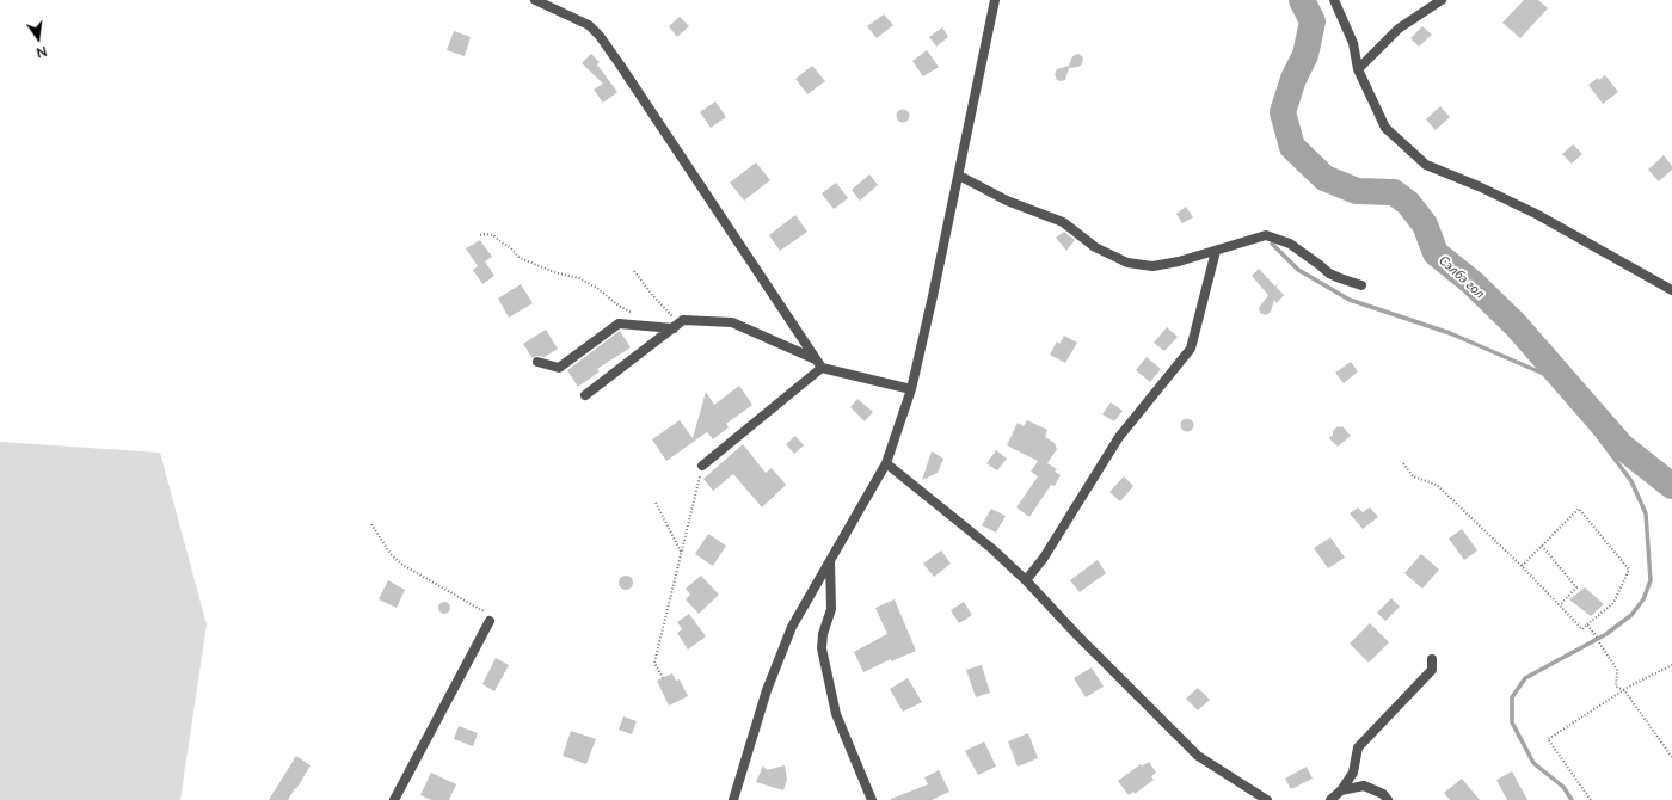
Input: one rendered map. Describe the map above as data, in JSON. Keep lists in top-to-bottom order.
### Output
{
  "water": ["Сэлбэ гол"],
  "north": "bottom"
}
